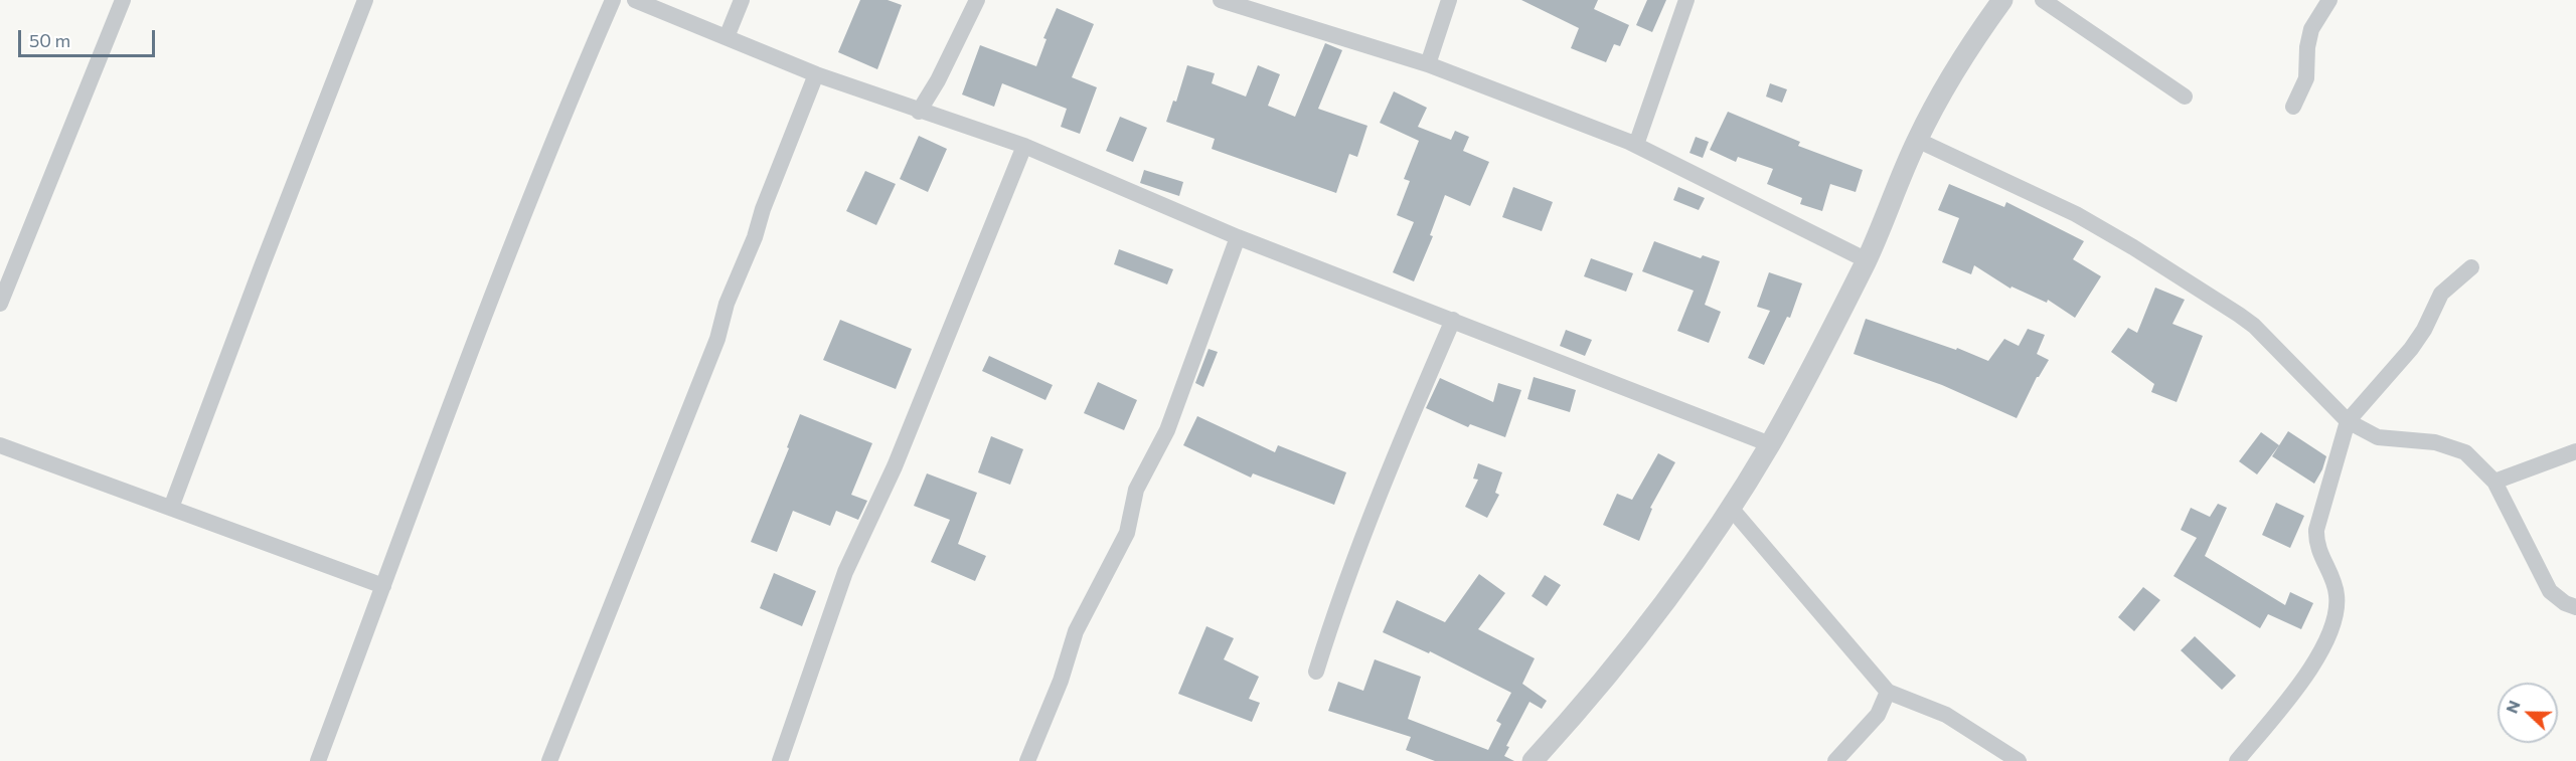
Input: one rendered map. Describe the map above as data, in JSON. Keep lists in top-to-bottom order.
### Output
{
  "scale_bar": "50 m",
  "north": "left"
}
